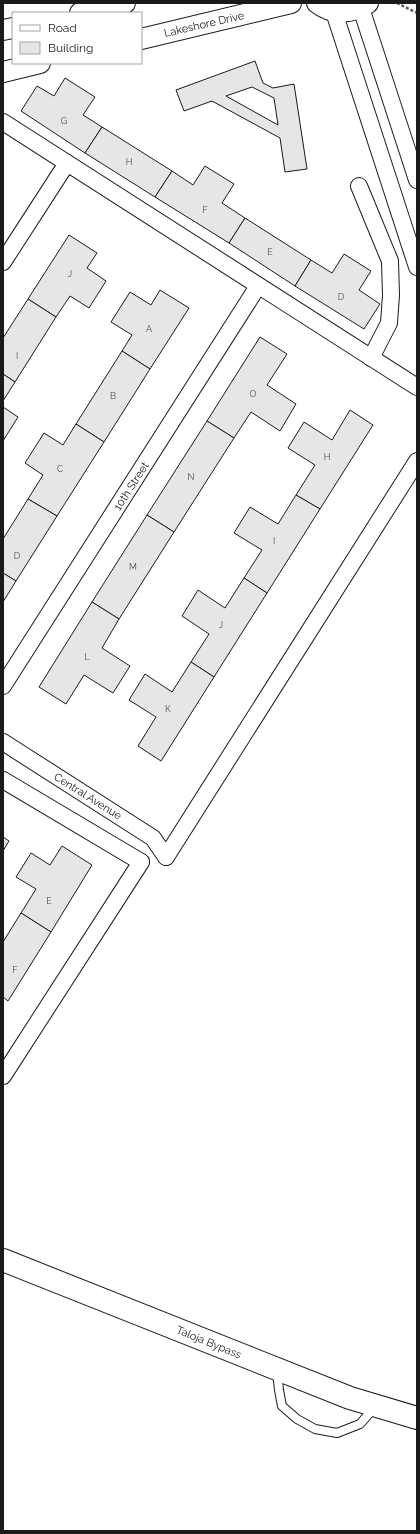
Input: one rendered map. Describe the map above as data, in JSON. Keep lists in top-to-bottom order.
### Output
{
  "streets": {
    "main road": ["Taloja Bypass"],
    "street": ["Lakeshore Drive", "10th Street", "Central Avenue"]
  },
  "house_numbers": [
    "G",
    "H",
    "F",
    "E",
    "J",
    "D",
    "A",
    "I",
    "O",
    "B",
    "H",
    "C",
    "N",
    "I",
    "D",
    "M",
    "J",
    "L",
    "K",
    "E",
    "F"
  ],
  "legend": ["Road", "Building"]
}
